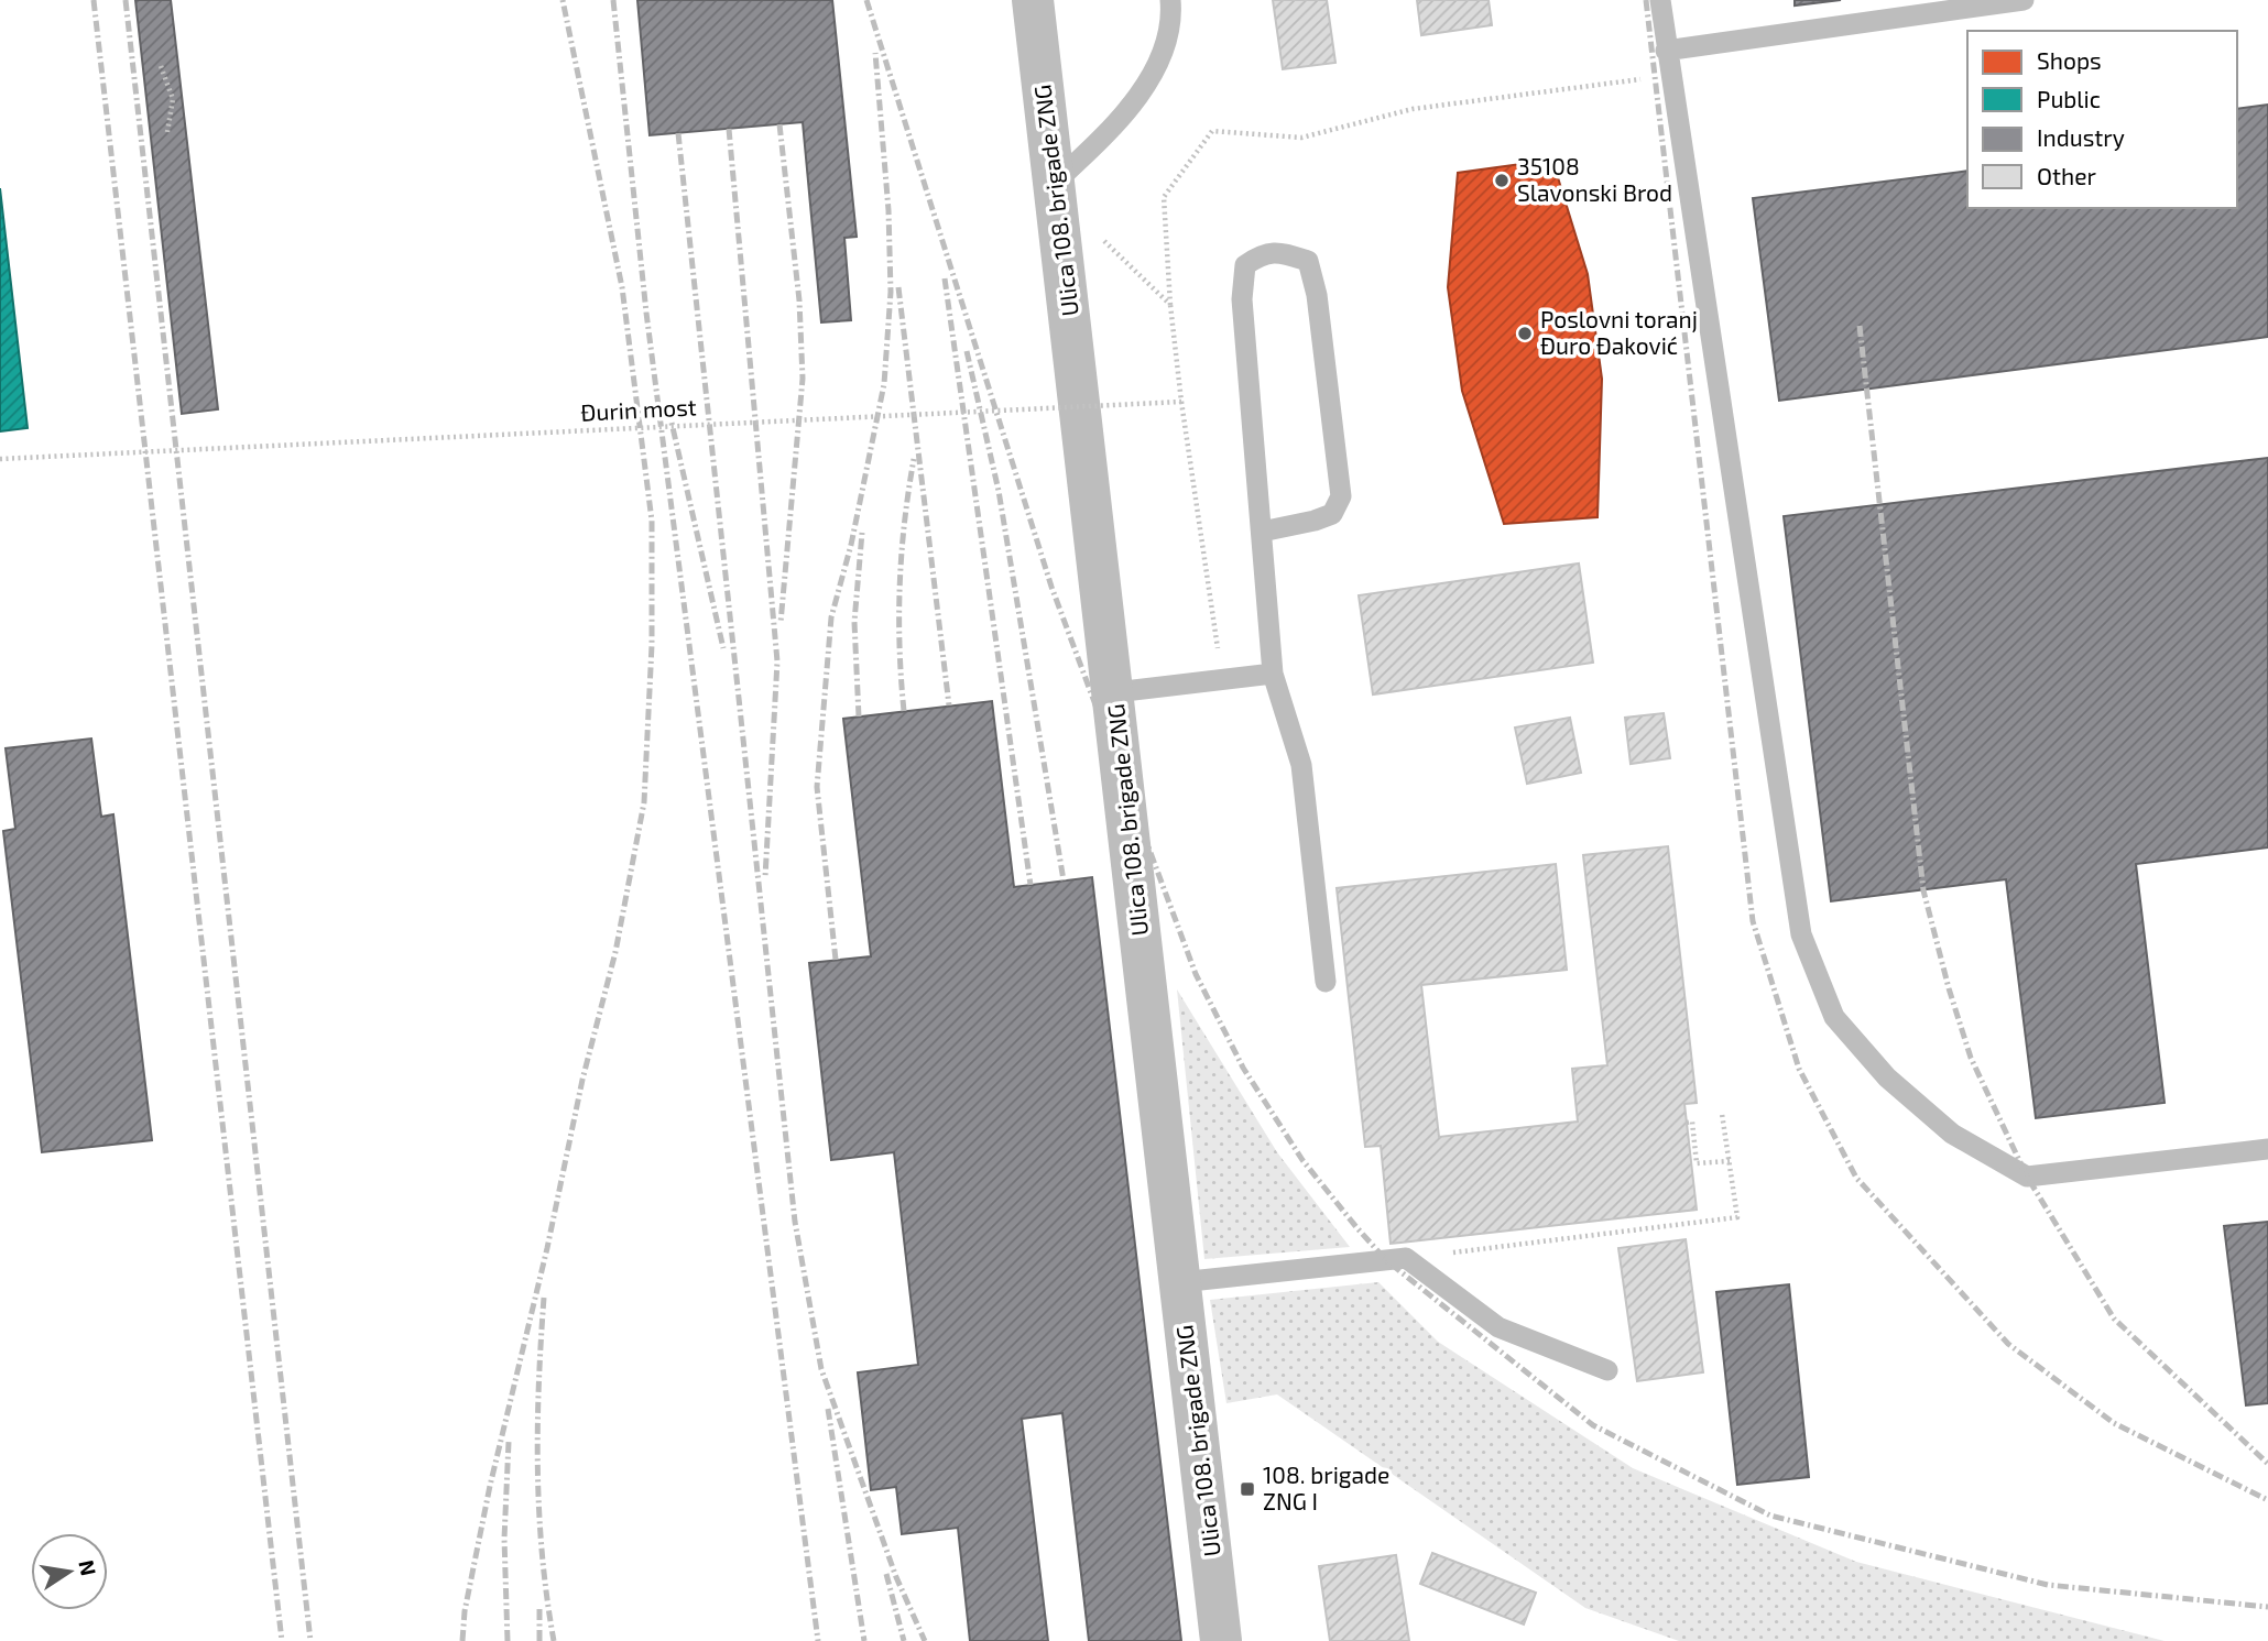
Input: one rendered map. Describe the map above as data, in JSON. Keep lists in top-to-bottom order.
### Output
{
  "streets": {
    "street": ["Ulica 108. brigade ZNG"],
    "path": ["Đurin most"]
  },
  "places": {
    "other": ["35108 Slavonski Brod", "Poslovni toranj Đuro Đaković"],
    "transit": ["108. brigade ZNG I"]
  },
  "legend": [
    "Shops",
    "Public",
    "Industry",
    "Other"
  ],
  "north": "right"
}
